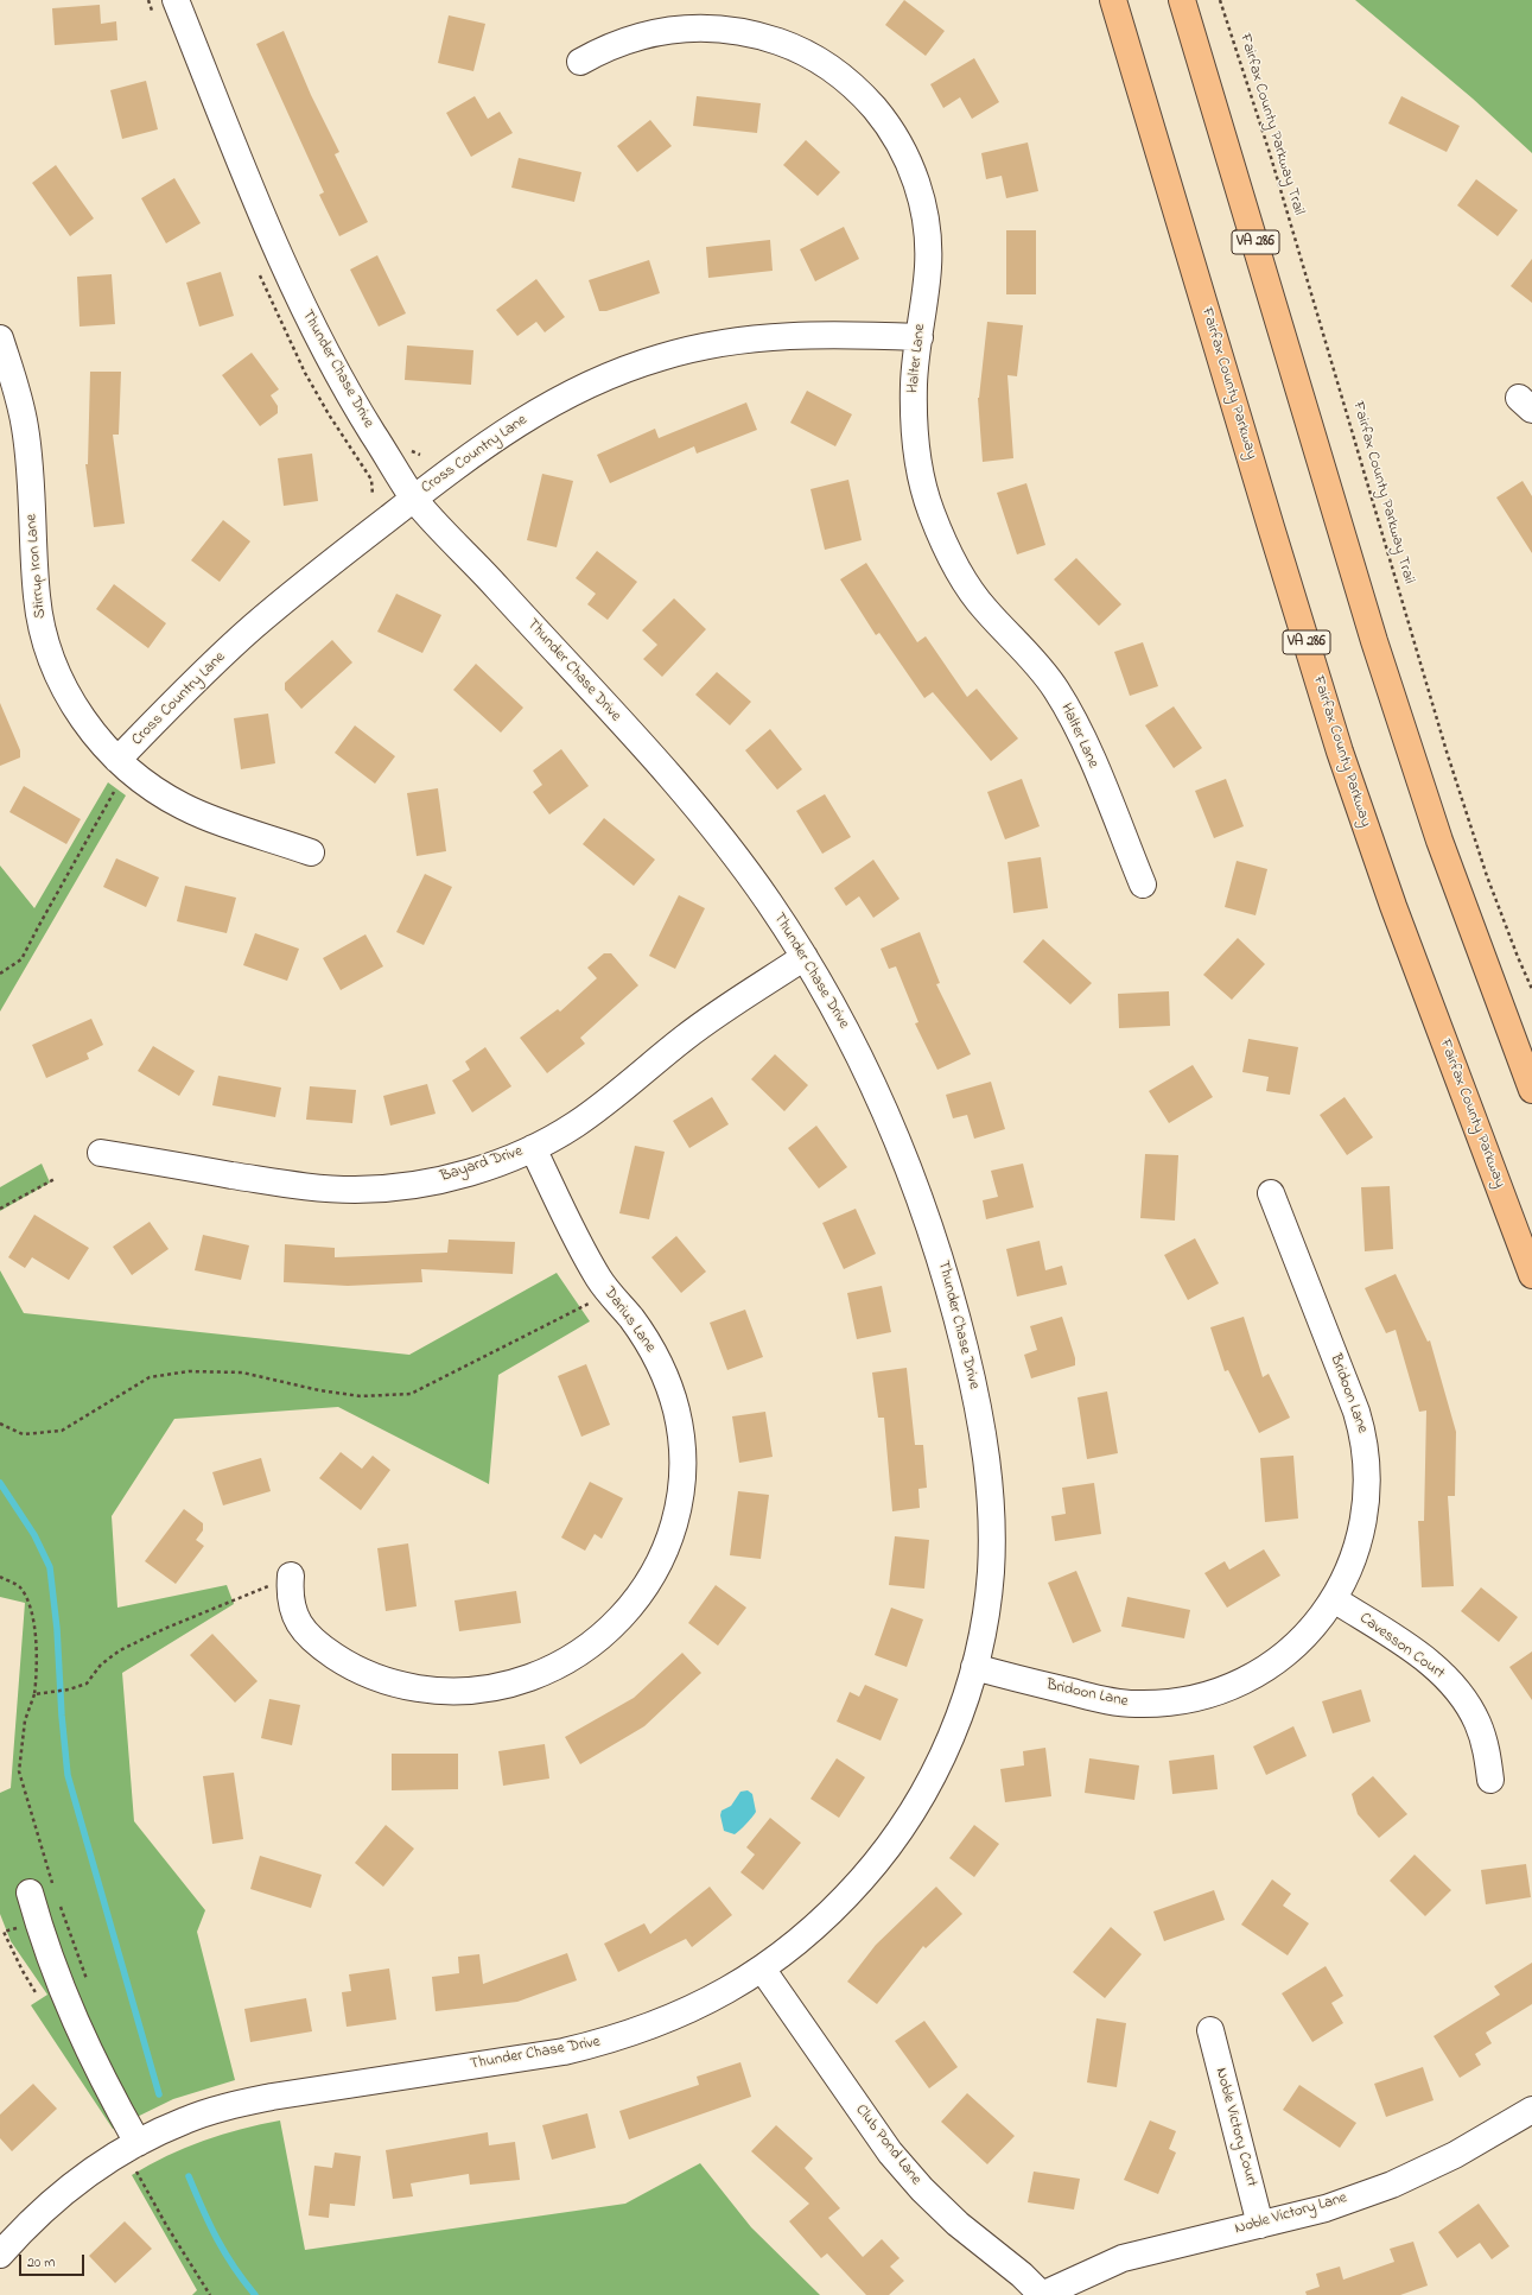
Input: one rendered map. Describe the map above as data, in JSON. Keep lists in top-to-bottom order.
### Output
{
  "streets": {
    "highway": ["VA 286", "Fairfax County Parkway"],
    "street": [
      "Halter Lane",
      "Thunder Chase Drive",
      "Cross Country Lane",
      "Stirrup Iron Lane",
      "Bayard Drive",
      "Darius Lane",
      "Bridoon Lane",
      "Cavesson Court",
      "Noble Victory Court",
      "Club Pond Lane",
      "Noble Victory Lane"
    ],
    "path": ["Fairfax County Parkway Trail"]
  },
  "crossings": [
    ["Halter Lane", "Cross Country Lane"],
    ["Thunder Chase Drive", "Cross Country Lane"],
    ["Thunder Chase Drive", "Bayard Drive"],
    ["Thunder Chase Drive", "Bridoon Lane"],
    ["Thunder Chase Drive", "Club Pond Lane"],
    ["Cross Country Lane", "Stirrup Iron Lane"],
    ["Bayard Drive", "Darius Lane"],
    ["Bridoon Lane", "Cavesson Court"],
    ["Noble Victory Court", "Noble Victory Lane"],
    ["Club Pond Lane", "Noble Victory Lane"]
  ],
  "scale_bar": "20 m"
}
